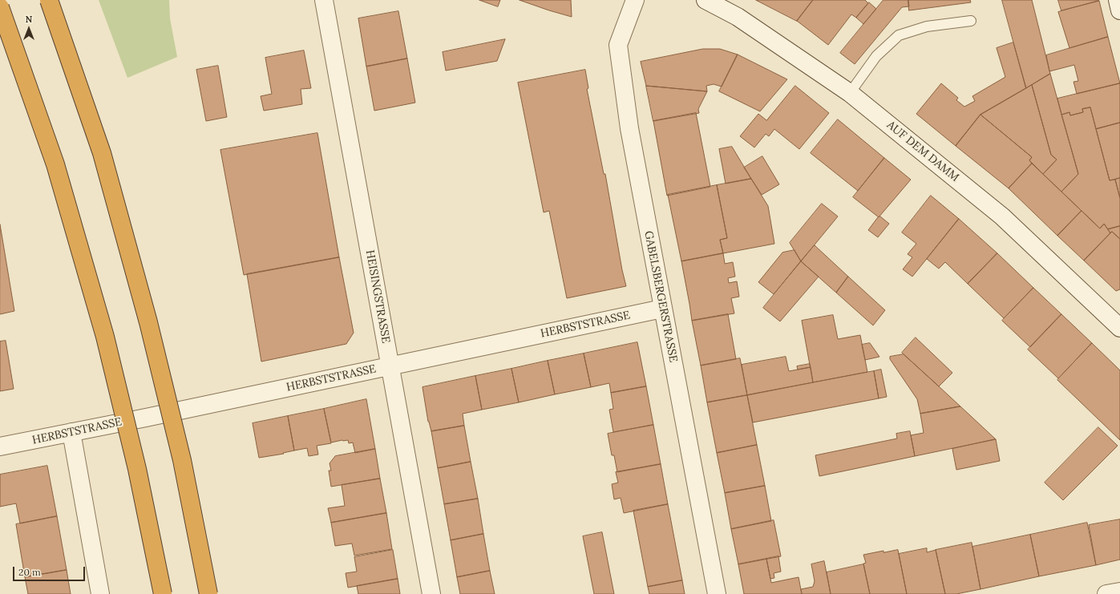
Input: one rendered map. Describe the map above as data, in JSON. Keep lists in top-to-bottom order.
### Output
{
  "streets": {
    "street": [
      "AUF DEM DAMM",
      "HEISINGSTRASSE",
      "GABELSBERGERSTRASSE",
      "HERBSTSTRASSE"
    ]
  },
  "crossings": [
    ["HEISINGSTRASSE", "HERBSTSTRASSE"],
    ["GABELSBERGERSTRASSE", "HERBSTSTRASSE"]
  ],
  "scale_bar": "20 m",
  "north": "top"
}
